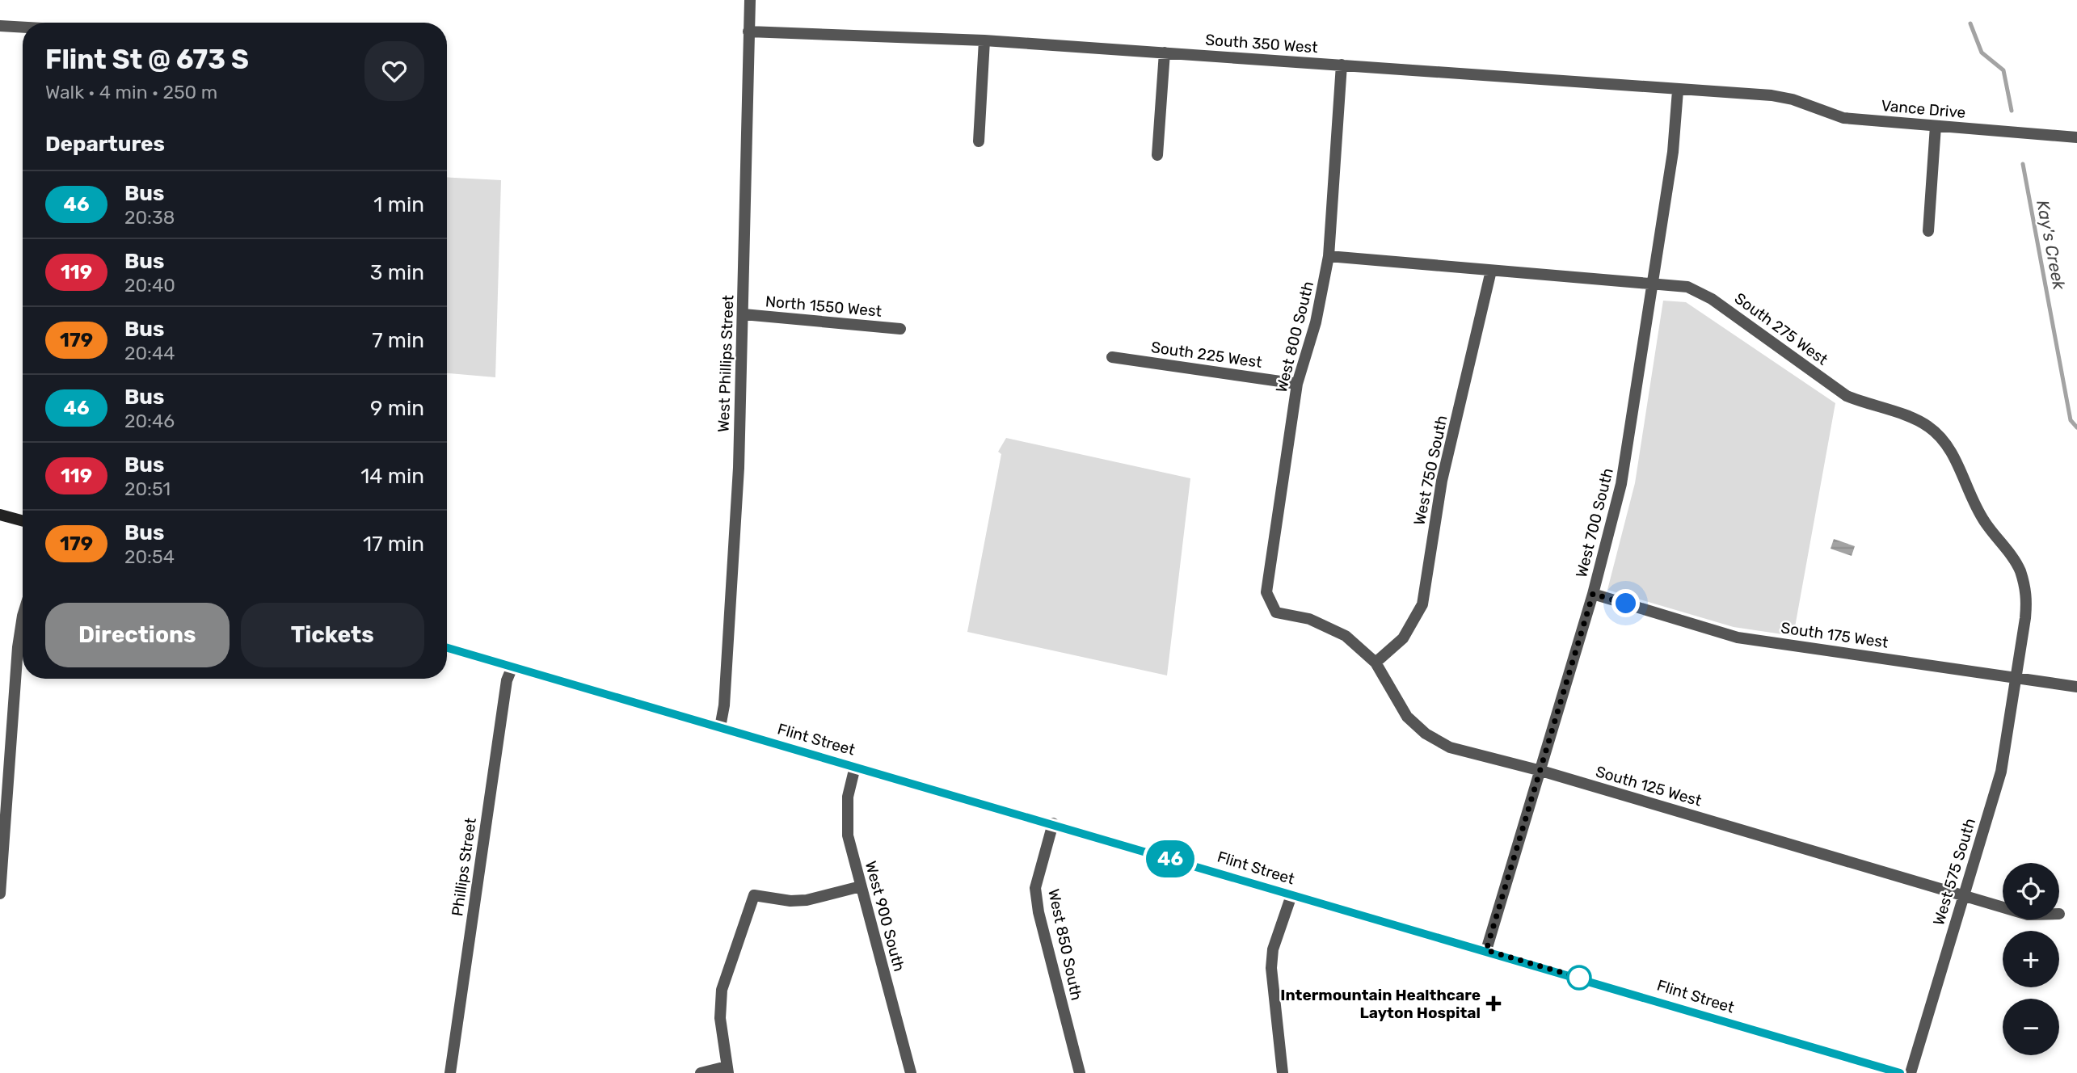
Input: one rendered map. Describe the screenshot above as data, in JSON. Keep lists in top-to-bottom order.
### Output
{
  "streets": {
    "street": [
      "South 350 West",
      "Vance Drive",
      "North 1550 West",
      "South 275 West",
      "West 800 South",
      "South 225 West",
      "West Phillips Street",
      "West 750 South",
      "West 700 South",
      "South 175 West",
      "Flint Street",
      "South 125 West",
      "Phillips Street",
      "West 575 South",
      "West 900 South",
      "West 850 South"
    ]
  },
  "crossings": [
    ["South 350 West", "Vance Drive"],
    ["South 350 West", "West 800 South"],
    ["South 350 West", "West Phillips Street"],
    ["South 350 West", "West 700 South"],
    ["North 1550 West", "West Phillips Street"],
    ["South 275 West", "West 800 South"],
    ["South 275 West", "West 750 South"],
    ["South 275 West", "West 700 South"],
    ["South 275 West", "South 175 West"],
    ["South 275 West", "West 575 South"],
    ["West 800 South", "South 225 West"],
    ["West 800 South", "South 125 West"],
    ["West Phillips Street", "Flint Street"],
    ["West 750 South", "South 125 West"],
    ["West 700 South", "South 175 West"],
    ["West 700 South", "Flint Street"],
    ["West 700 South", "South 125 West"],
    ["South 175 West", "West 575 South"],
    ["Flint Street", "Phillips Street"],
    ["Flint Street", "West 900 South"],
    ["Flint Street", "West 850 South"],
    ["South 125 West", "West 575 South"]
  ],
  "water": ["Kay's Creek"],
  "places": {
    "health": ["Intermountain Healthcare Layton Hospital"]
  },
  "lines": ["bus line 46"],
  "page": {
    "on_map": "46",
    "heading": [
      ["Flint St @ 673 S", "Walk · 4 min · 250 m"],
      "Departures"
    ],
    "list": [
      {
        "mark": "46",
        "name": "Bus",
        "note": "20:38",
        "value": "1 min"
      },
      {
        "mark": "119",
        "name": "Bus",
        "note": "20:40",
        "value": "3 min"
      },
      {
        "mark": "179",
        "name": "Bus",
        "note": "20:44",
        "value": "7 min"
      },
      {
        "mark": "46",
        "name": "Bus",
        "note": "20:46",
        "value": "9 min"
      },
      {
        "mark": "119",
        "name": "Bus",
        "note": "20:51",
        "value": "14 min"
      },
      {
        "mark": "179",
        "name": "Bus",
        "note": "20:54",
        "value": "17 min"
      }
    ],
    "buttons": ["Directions", "Tickets"],
    "map_buttons": ["+", "−"]
  }
}
